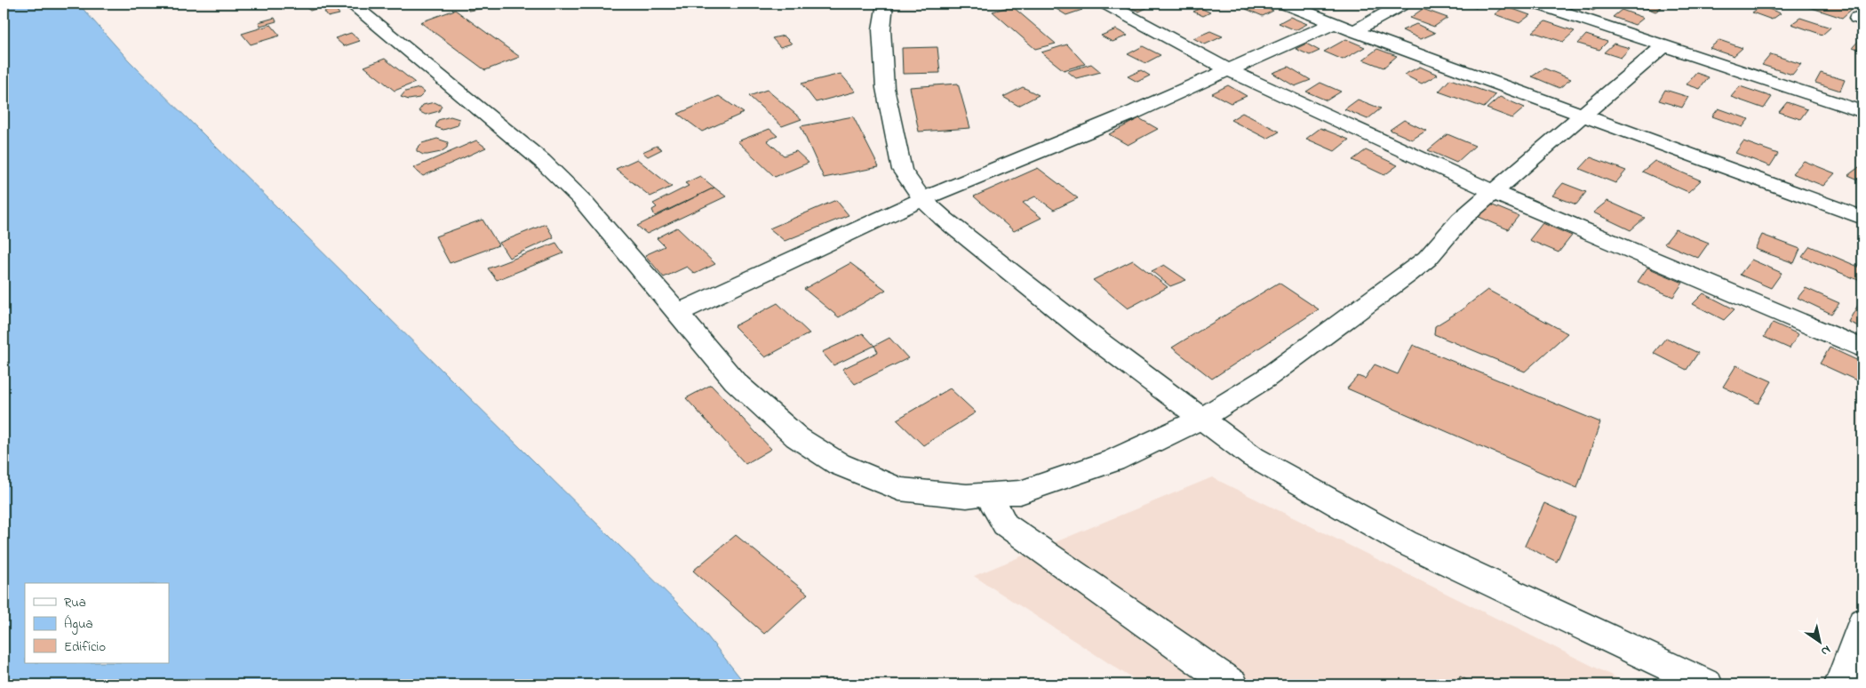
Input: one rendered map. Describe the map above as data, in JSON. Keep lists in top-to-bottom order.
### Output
{
  "legend": ["Rua", "Água", "Edifício"],
  "north": "bottom right"
}
